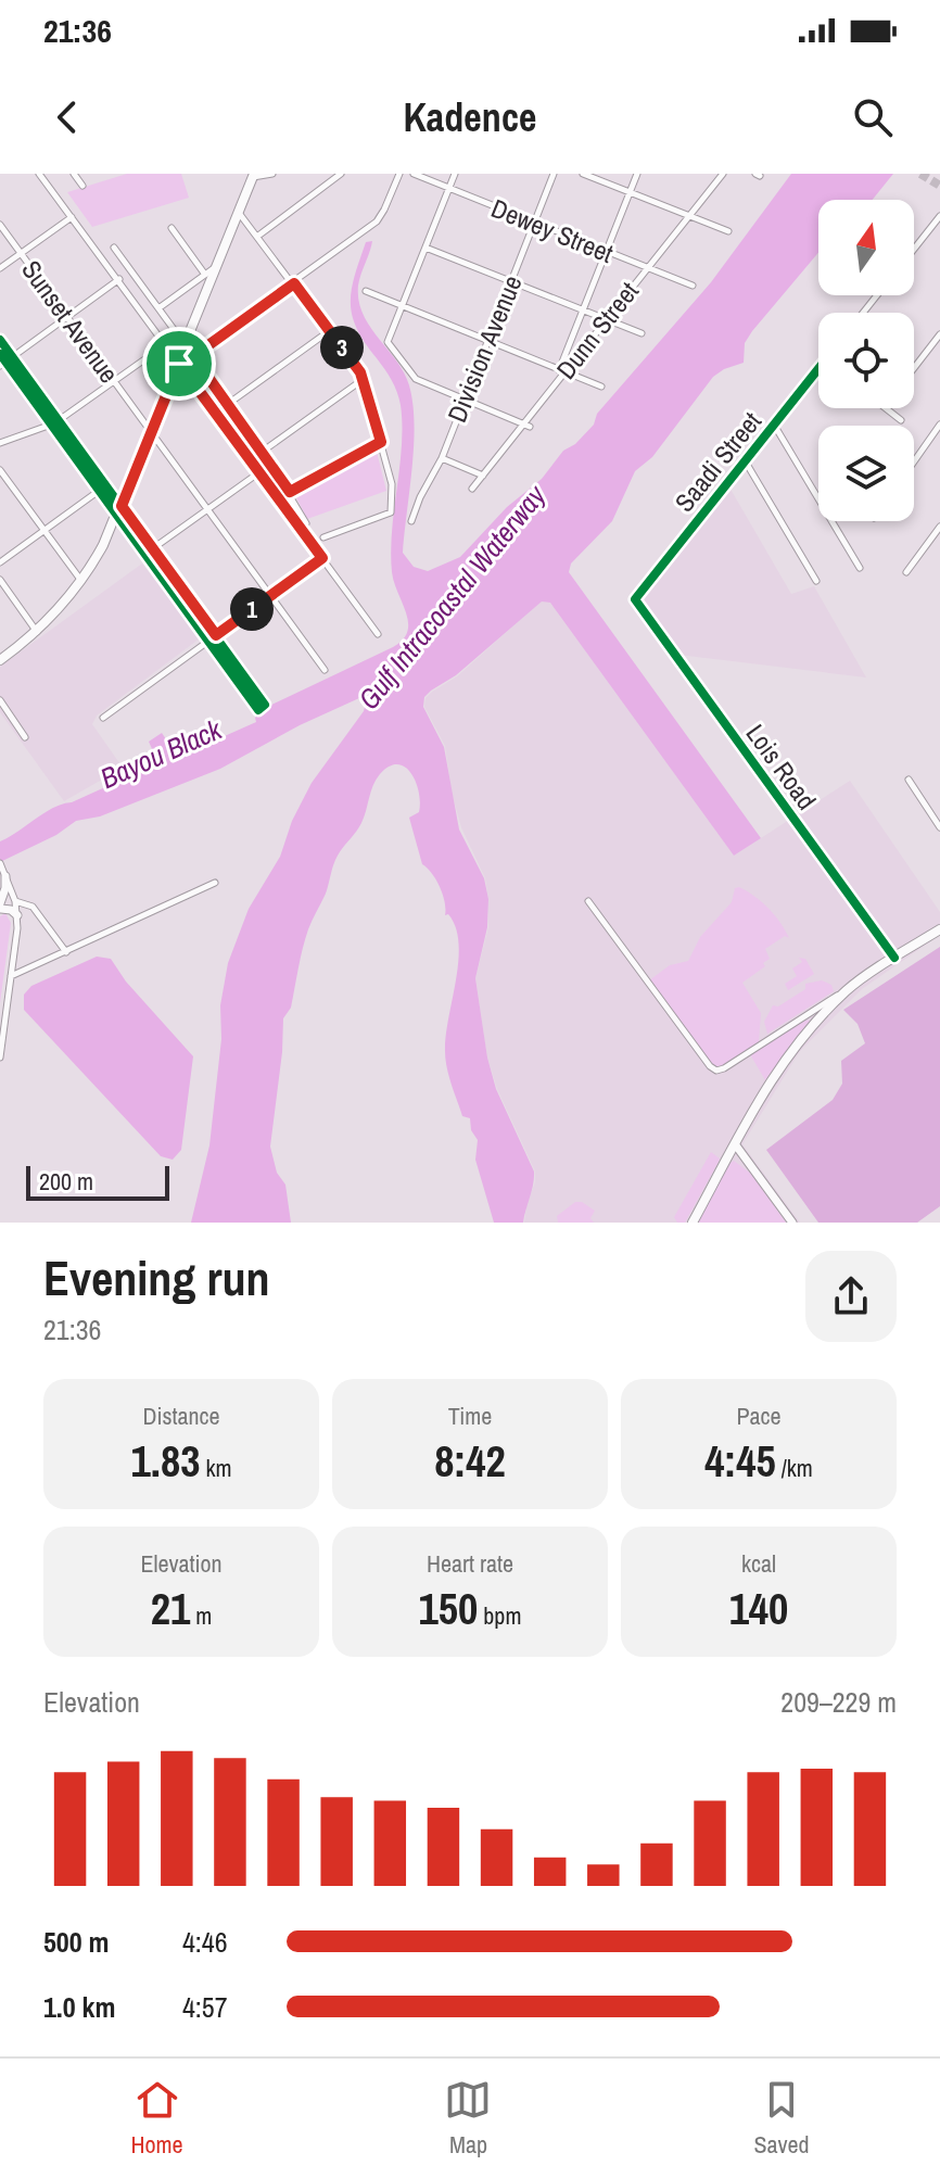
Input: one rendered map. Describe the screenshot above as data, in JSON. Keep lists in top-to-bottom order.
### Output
{
  "streets": {
    "street": [
      "Dewey Street",
      "Sunset Avenue",
      "Dunn Street",
      "Division Avenue",
      "Saadi Street",
      "Lois Road"
    ]
  },
  "crossings": [
    ["Dewey Street", "Dunn Street"],
    ["Dewey Street", "Division Avenue"],
    ["Saadi Street", "Lois Road"]
  ],
  "water": ["Gulf Intracoastal Waterway", "Bayou Black"],
  "scale_bar": "200 m",
  "north": "top",
  "page": {
    "status": "21:36",
    "header": "Kadence",
    "pins": ["3", "1"],
    "scale": "200 m",
    "heading": ["Evening run", "21:36"],
    "stats": [
      ["Distance", "1.83 km"],
      ["Time", "8:42"],
      ["Pace", "4:45 /km"],
      ["Elevation", "21 m"],
      ["Heart rate", "150 bpm"],
      ["kcal", "140"]
    ],
    "chart": ["Elevation", "209–229 m"],
    "list": [
      {
        "name": "500 m",
        "note": "4:46"
      },
      {
        "name": "1.0 km",
        "note": "4:57"
      }
    ],
    "tabs": ["Home", "Map", "Saved"]
  }
}
